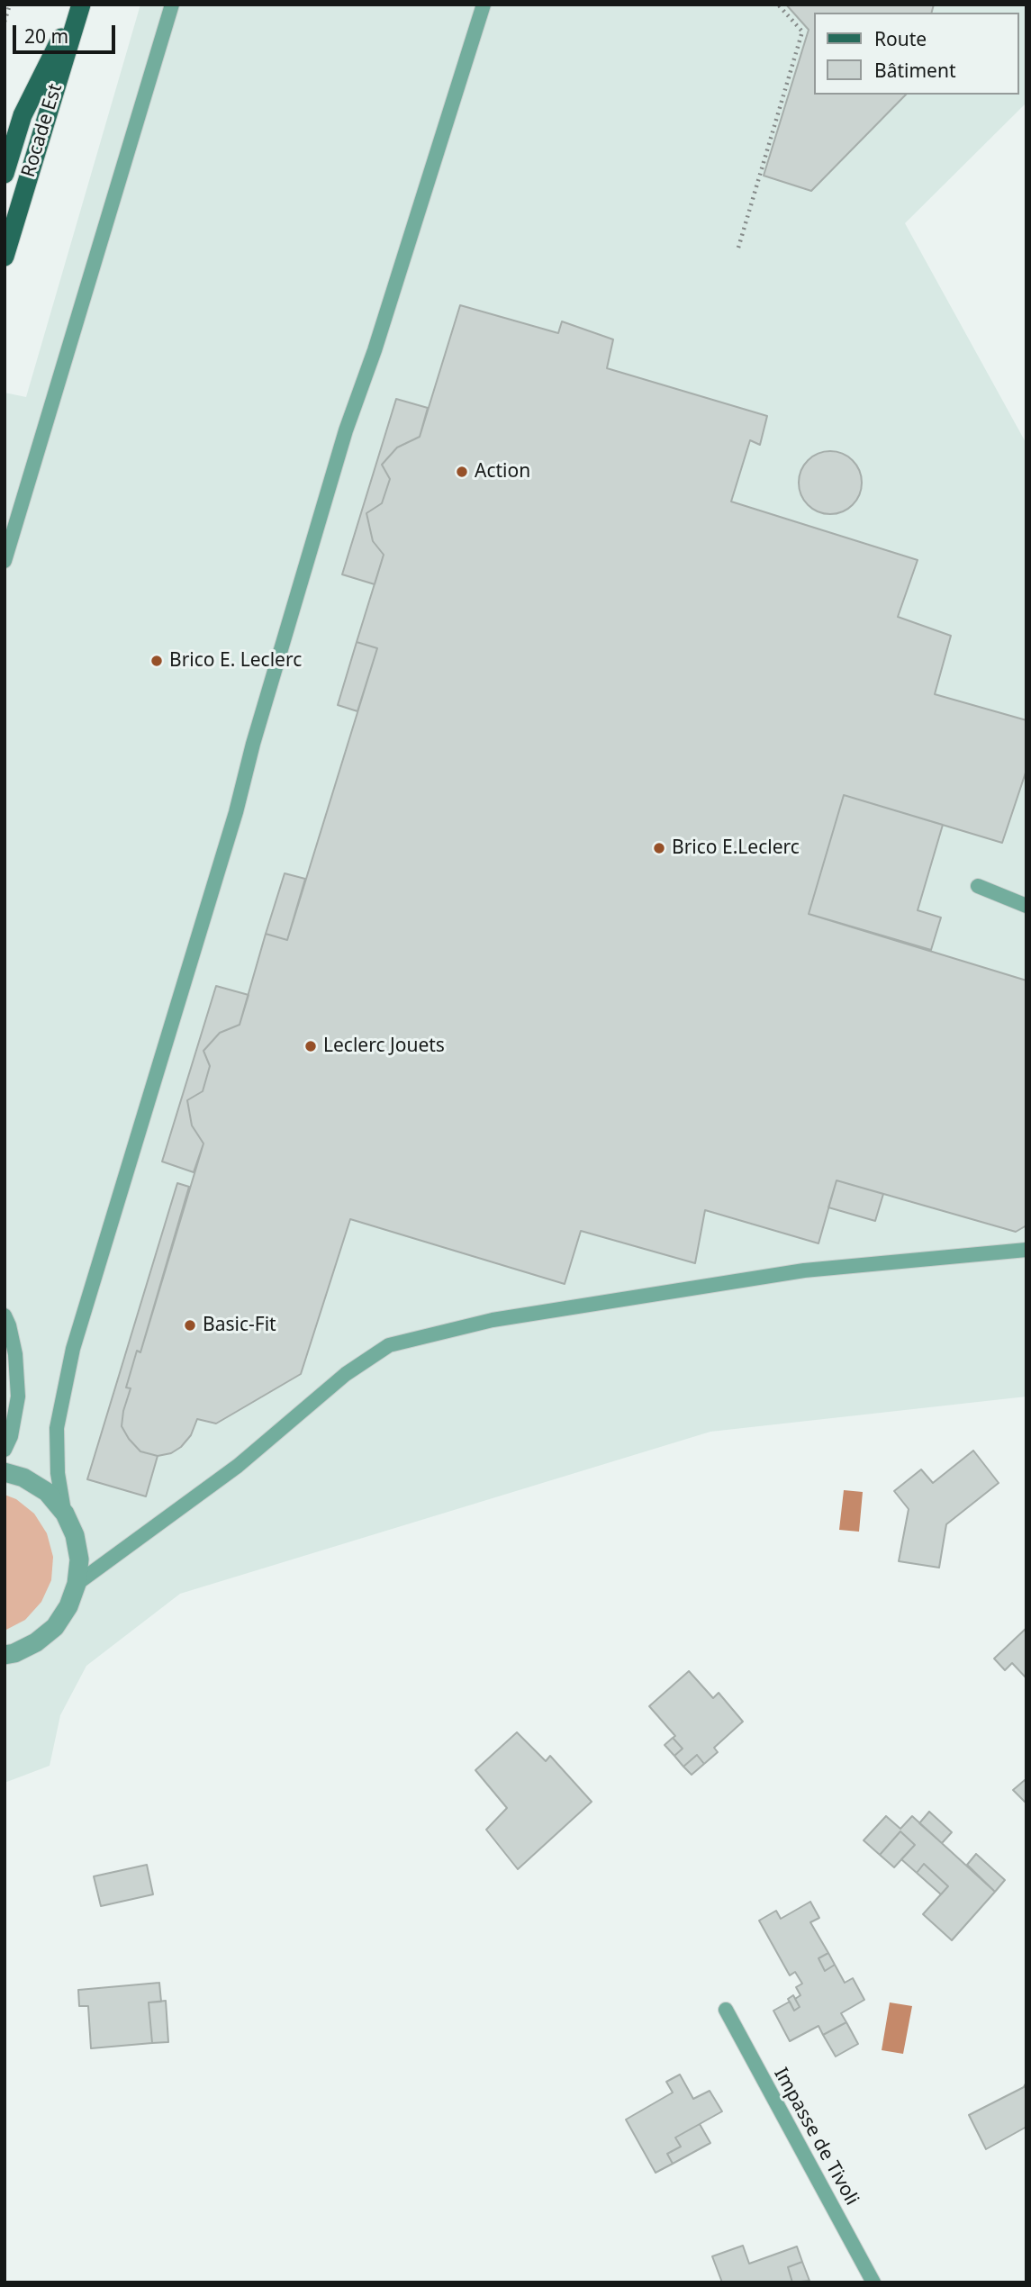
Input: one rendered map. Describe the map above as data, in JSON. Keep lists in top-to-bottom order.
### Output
{
  "streets": {
    "main road": ["Rocade Est"],
    "lane": ["Impasse de Tivoli"]
  },
  "places": [
    "Action",
    "Brico E. Leclerc",
    "Brico E.Leclerc",
    "Leclerc Jouets",
    "Basic-Fit"
  ],
  "legend": ["Route", "Bâtiment"],
  "scale_bar": "20 m"
}
